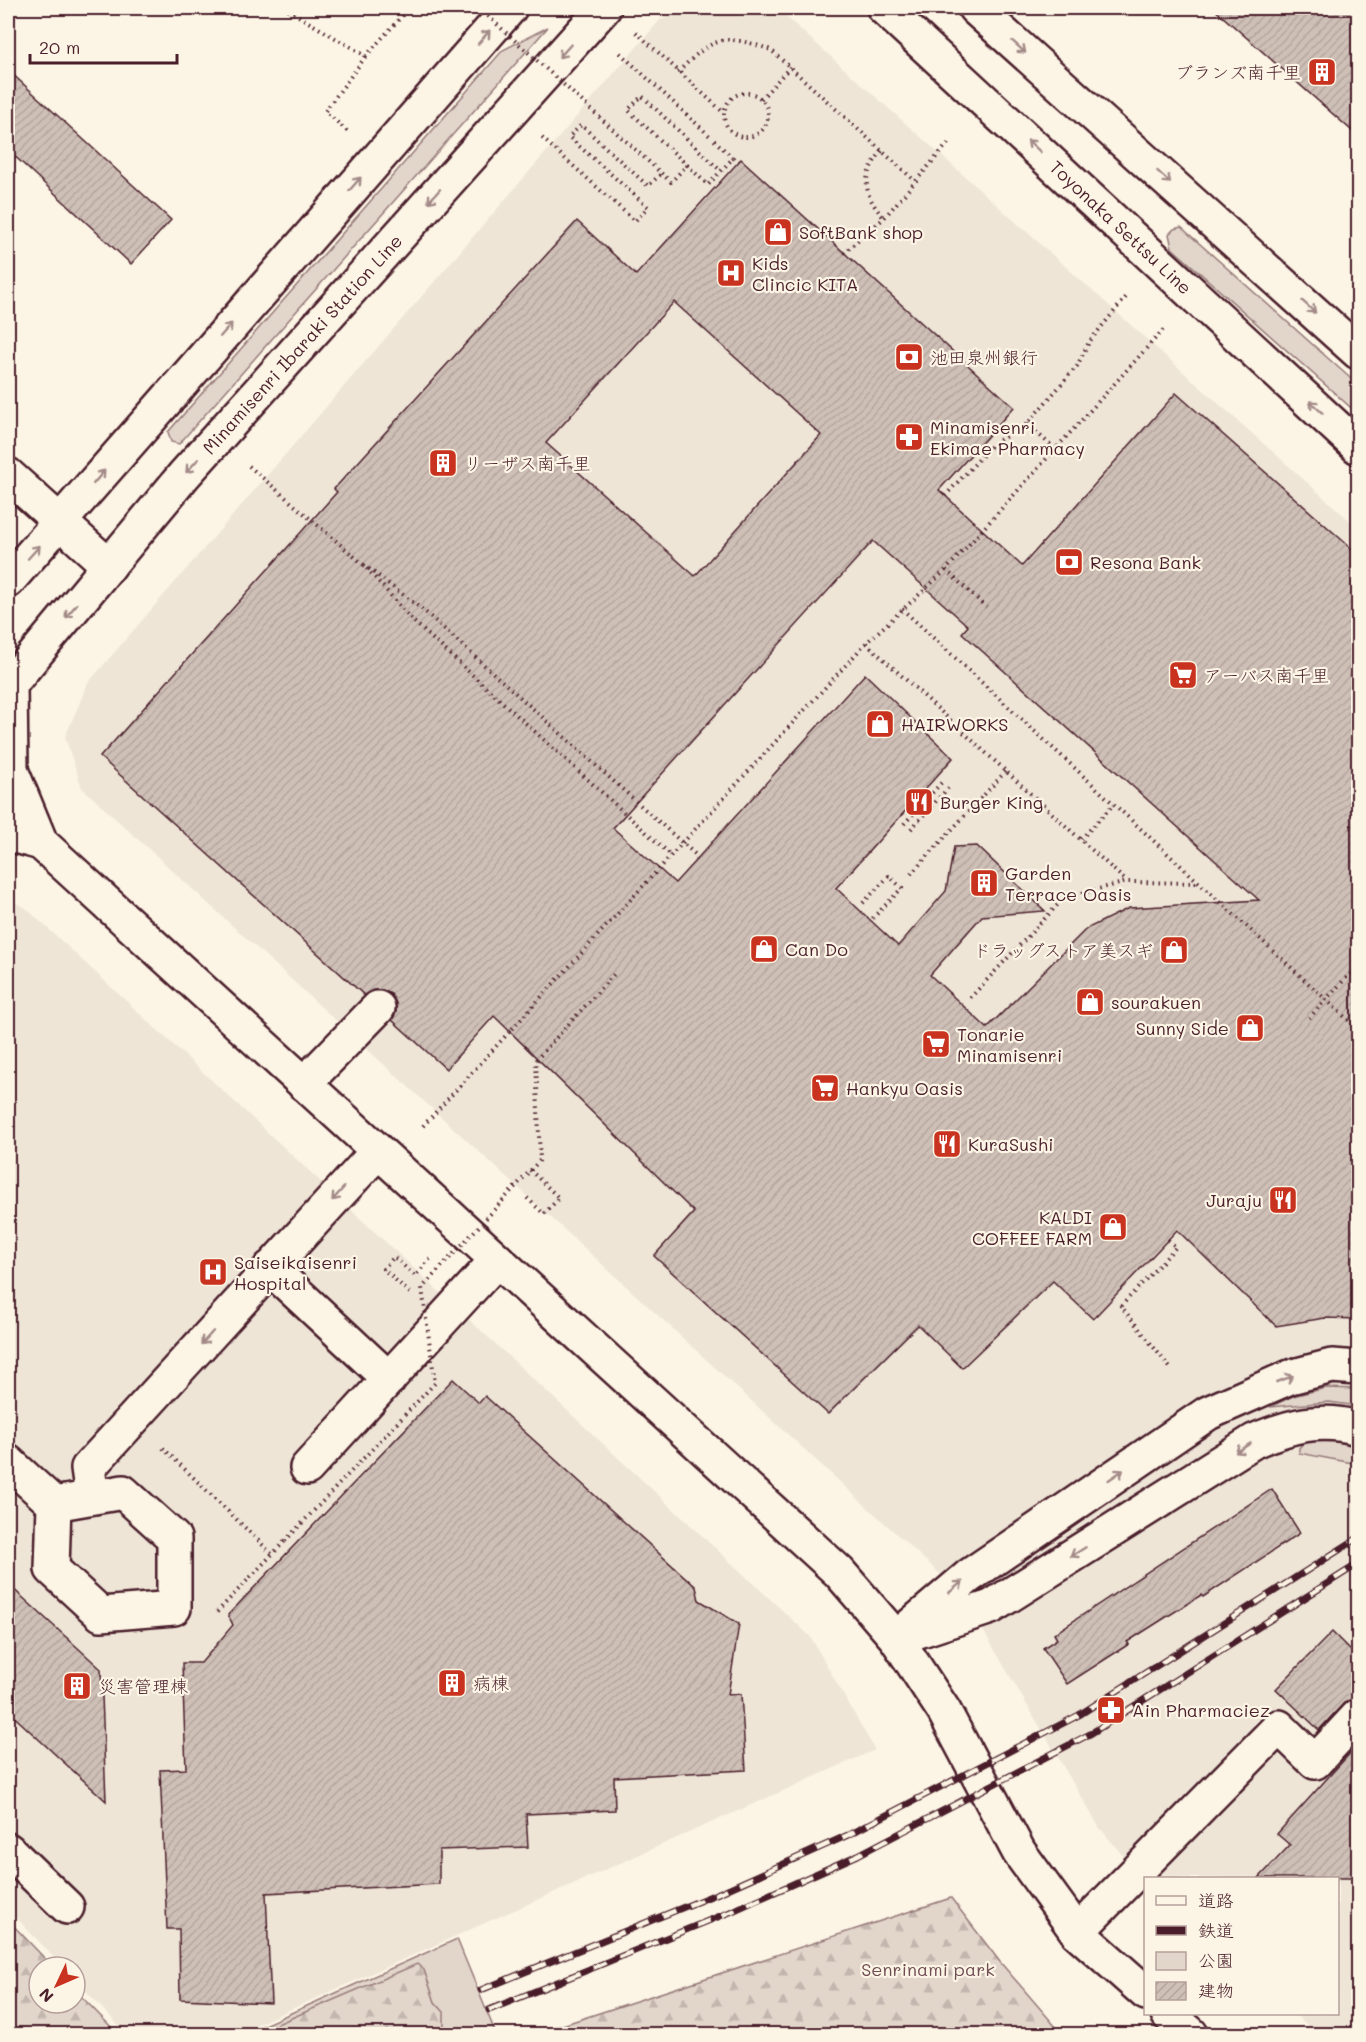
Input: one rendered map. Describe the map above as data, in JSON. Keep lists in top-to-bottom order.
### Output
{
  "streets": {
    "street": ["Toyonaka Settsu Line", "Minamisenri Ibaraki Station Line"]
  },
  "parks": ["Senrinami park"],
  "places": {
    "building": [
      "ブランズ南千里",
      "リーザス南千里",
      "Garden Terrace Oasis",
      "病棟",
      "災害管理棟"
    ],
    "shop": [
      "SoftBank shop",
      "HAIRWORKS",
      "Can Do",
      "ドラッグストア美スギ",
      "sourakuen",
      "Sunny Side",
      "KALDI COFFEE FARM"
    ],
    "hospital": ["Kids Clincic KITA", "Saiseikaisenri Hospital"],
    "bank": ["池田泉州銀行", "Resona Bank"],
    "pharmacy": ["Minamisenri Ekimae Pharmacy", "Ain Pharmaciez"],
    "supermarket": ["アーバス南千里", "Tonarie Minamisenri", "Hankyu Oasis"],
    "restaurant": ["Burger King", "KuraSushi", "Juraju"]
  },
  "legend": [
    "道路",
    "鉄道",
    "公園",
    "建物"
  ],
  "scale_bar": "20 m",
  "north": "bottom left"
}
